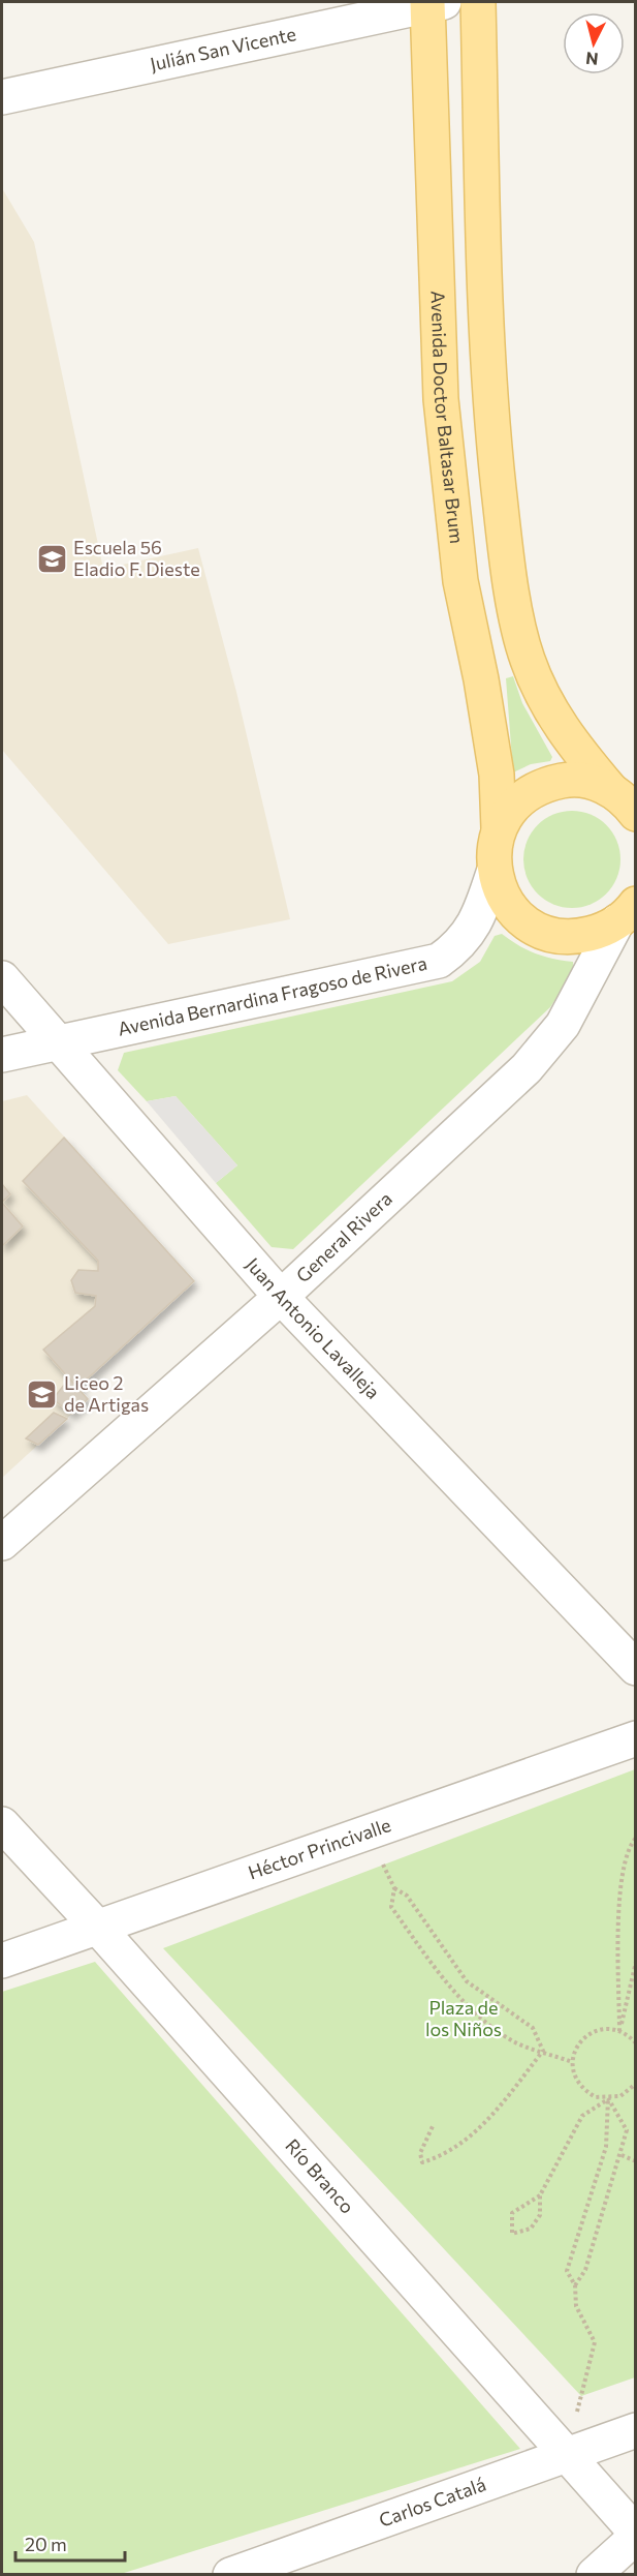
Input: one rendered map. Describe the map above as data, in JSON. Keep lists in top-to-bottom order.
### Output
{
  "streets": {
    "main road": ["Avenida Doctor Baltasar Brum"],
    "street": [
      "Julián San Vicente",
      "Avenida Bernardina Fragoso de Rivera",
      "General Rivera",
      "Juan Antonio Lavalleja",
      "Héctor Princivalle",
      "Río Branco",
      "Carlos Catalá"
    ]
  },
  "crossings": [
    ["Julián San Vicente", "Avenida Doctor Baltasar Brum"],
    ["Avenida Bernardina Fragoso de Rivera", "Juan Antonio Lavalleja"],
    ["General Rivera", "Juan Antonio Lavalleja"],
    ["Héctor Princivalle", "Río Branco"],
    ["Río Branco", "Carlos Catalá"]
  ],
  "parks": ["Plaza de los Niños"],
  "places": {
    "school or university": ["Escuela 56 Eladio F. Dieste", "Liceo 2 de Artigas"]
  },
  "scale_bar": "20 m",
  "north": "bottom"
}
